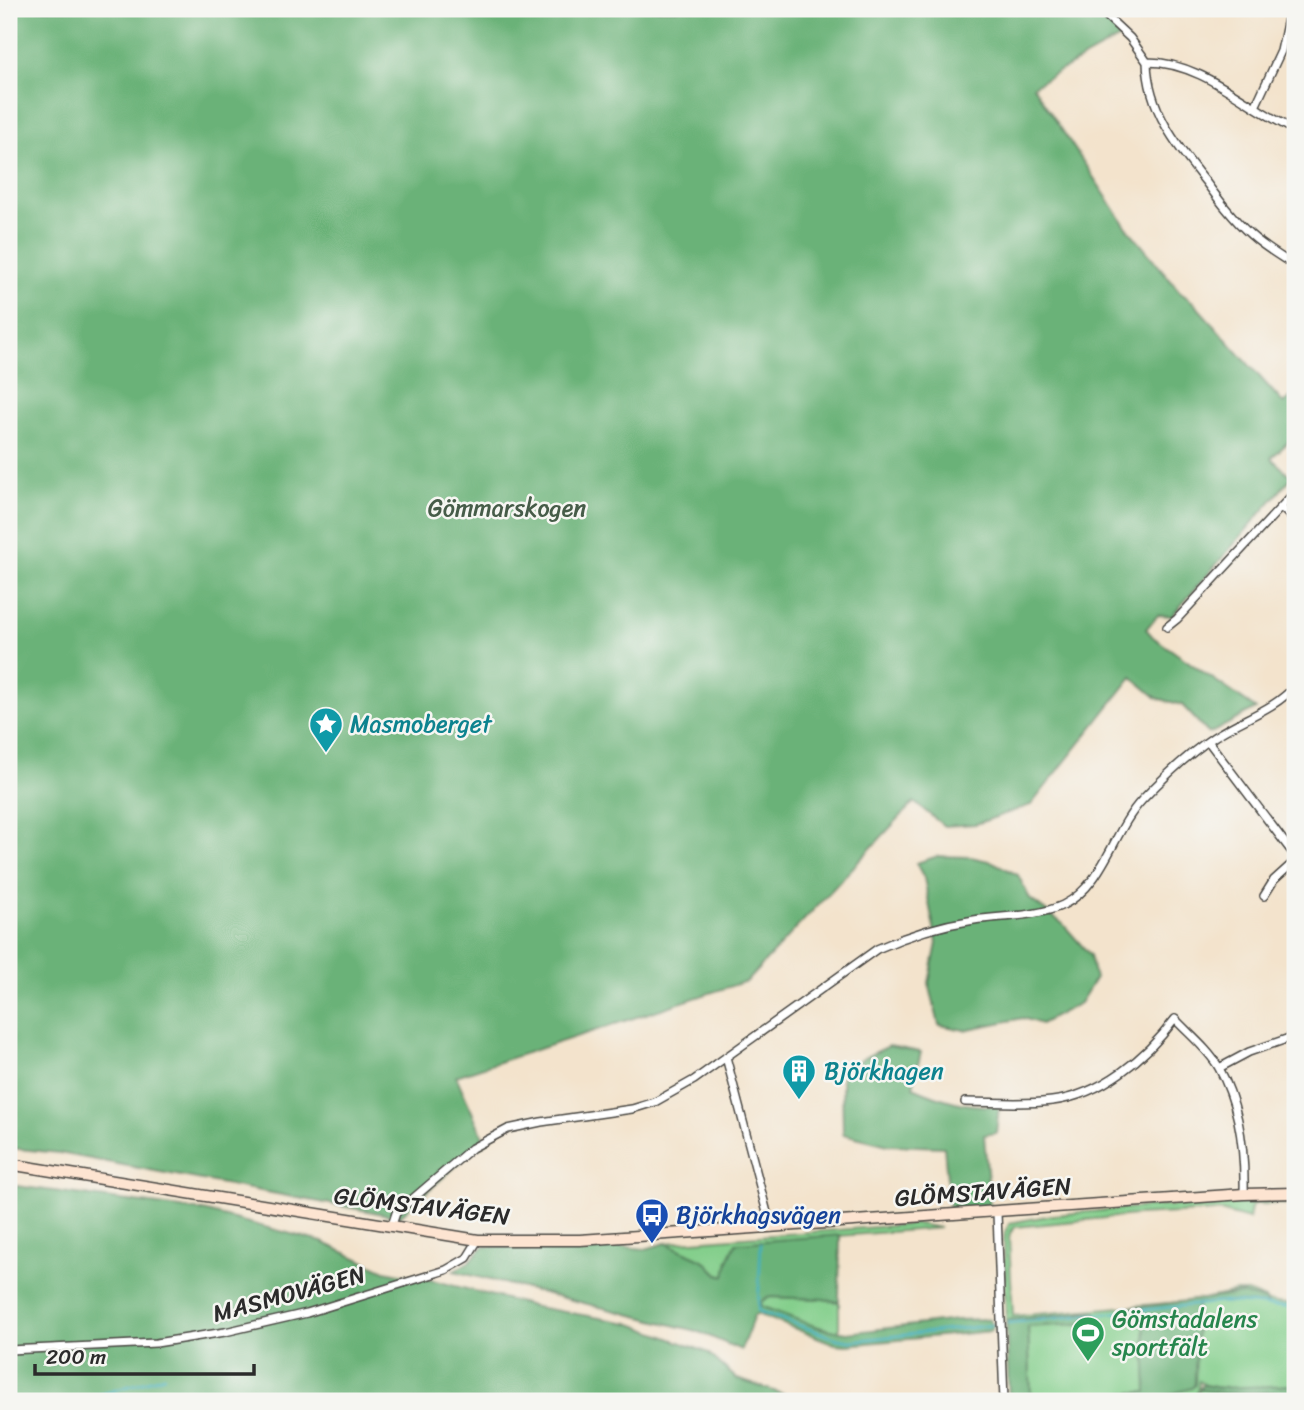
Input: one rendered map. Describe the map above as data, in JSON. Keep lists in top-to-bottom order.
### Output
{
  "streets": {
    "main road": ["GLÖMSTAVÄGEN"],
    "street": ["MASMOVÄGEN"]
  },
  "crossings": [
    ["GLÖMSTAVÄGEN", "MASMOVÄGEN"]
  ],
  "parks": ["Gömmarskogen"],
  "places": {
    "place": ["Masmoberget"],
    "building": ["Björkhagen"],
    "bus stop": ["Björkhagsvägen"],
    "sports": ["Gömstadalens sportfält"]
  },
  "scale_bar": "200 m"
}
